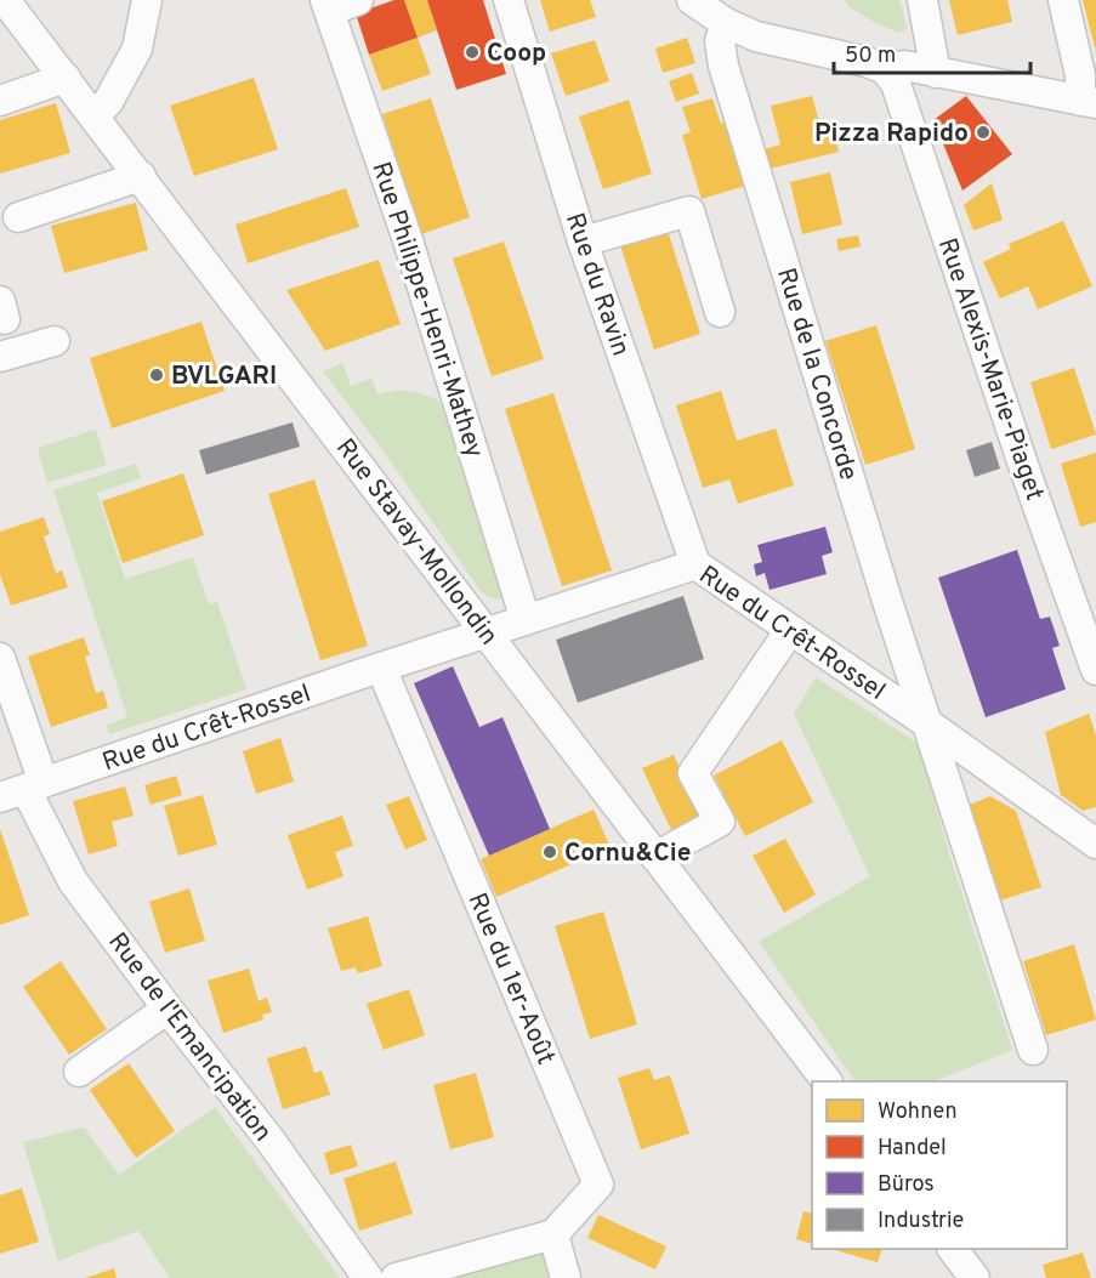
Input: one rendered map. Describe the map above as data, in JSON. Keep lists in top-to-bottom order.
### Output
{
  "streets": {
    "street": [
      "Rue du Ravin",
      "Rue Philippe-Henri-Mathey",
      "Rue Alexis-Marie-Piaget",
      "Rue de la Concorde",
      "Rue Stavay-Mollondin",
      "Rue du Crêt-Rossel",
      "Rue du 1er-Août",
      "Rue de l'Emancipation"
    ]
  },
  "crossings": [
    ["Rue du Ravin", "Rue du Crêt-Rossel"],
    ["Rue Philippe-Henri-Mathey", "Rue du Crêt-Rossel"],
    ["Rue de la Concorde", "Rue du Crêt-Rossel"],
    ["Rue Stavay-Mollondin", "Rue du Crêt-Rossel"],
    ["Rue du Crêt-Rossel", "Rue du 1er-Août"],
    ["Rue du Crêt-Rossel", "Rue de l'Emancipation"]
  ],
  "places": [
    "Coop",
    "Pizza Rapido",
    "BVLGARI",
    "Cornu&Cie"
  ],
  "legend": [
    "Wohnen",
    "Handel",
    "Büros",
    "Industrie"
  ],
  "scale_bar": "50 m"
}
